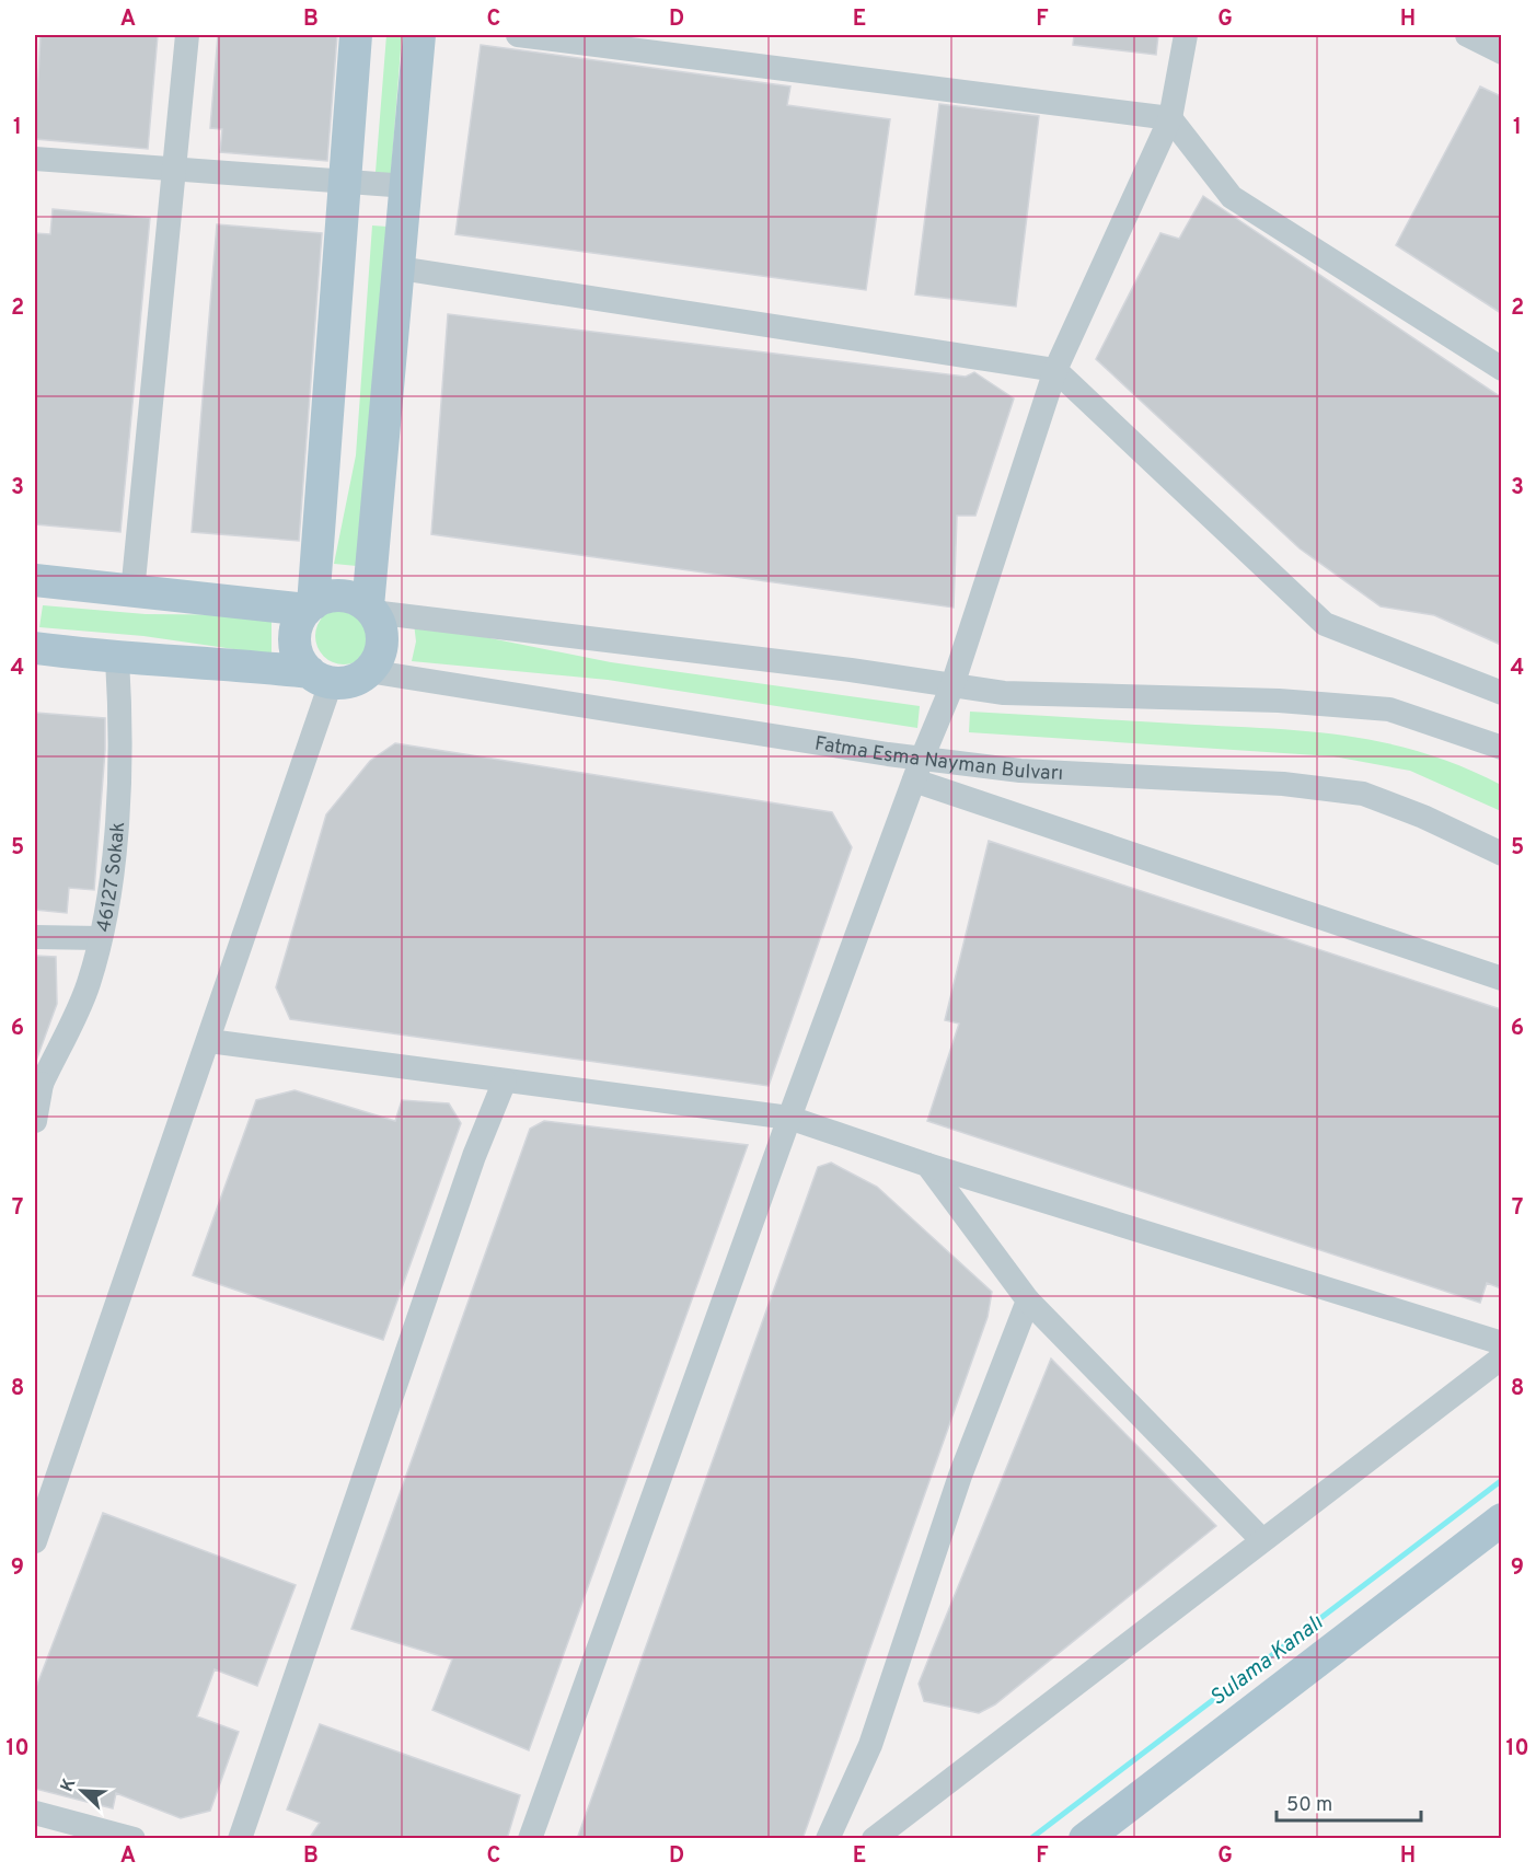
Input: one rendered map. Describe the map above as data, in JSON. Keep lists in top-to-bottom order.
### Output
{
  "streets": {
    "street": ["Fatma Esma Nayman Bulvarı", "46127 Sokak"]
  },
  "water": ["Sulama Kanalı"],
  "scale_bar": "50 m",
  "north": "top left",
  "grid": {
    "columns": [
      "A",
      "B",
      "C",
      "D",
      "E",
      "F",
      "G",
      "H"
    ],
    "rows": [
      "1",
      "2",
      "3",
      "4",
      "5",
      "6",
      "7",
      "8",
      "9",
      "10"
    ]
  }
}
